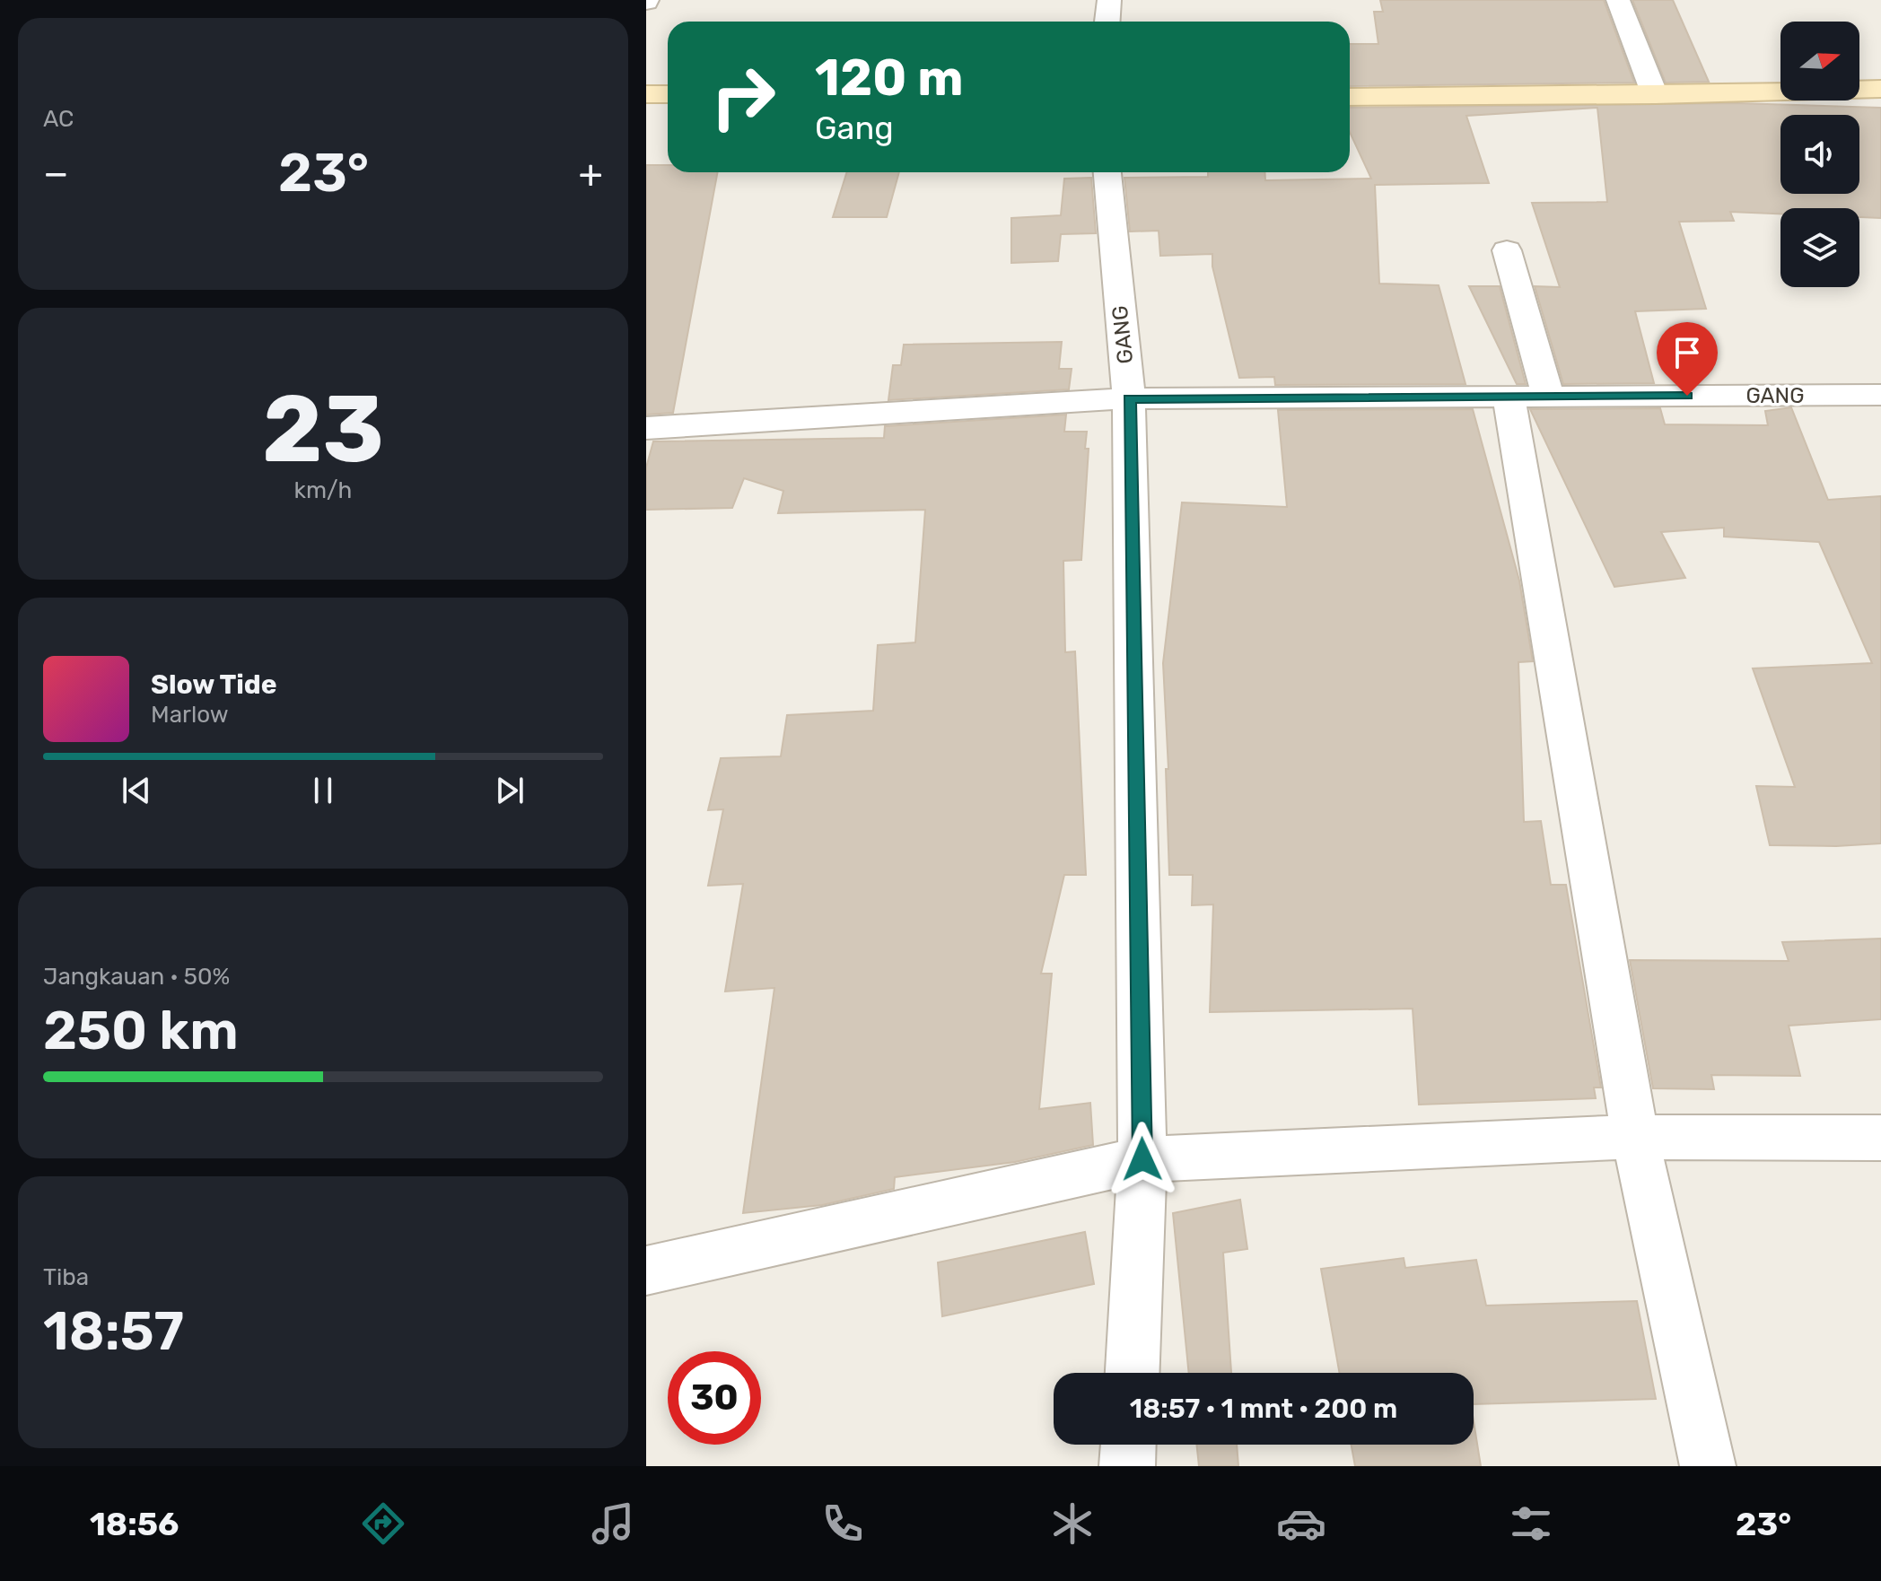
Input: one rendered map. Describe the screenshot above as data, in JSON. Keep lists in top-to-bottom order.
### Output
{
  "streets": {
    "street": ["GANG"]
  },
  "north": "right",
  "page": {
    "tile": [
      "AC",
      ["23", "km/h"],
      ["Jangkauan · 50%", "250 km"],
      ["Tiba", "18:57"]
    ],
    "turn": ["120 m", "Gang"],
    "heat": ["−", "23°", "+"],
    "song": ["Slow Tide", "Marlow"],
    "limit": "30",
    "trip": "18:57 · 1 mnt · 200 m",
    "tabs": ["18:56", "23°"]
  }
}
